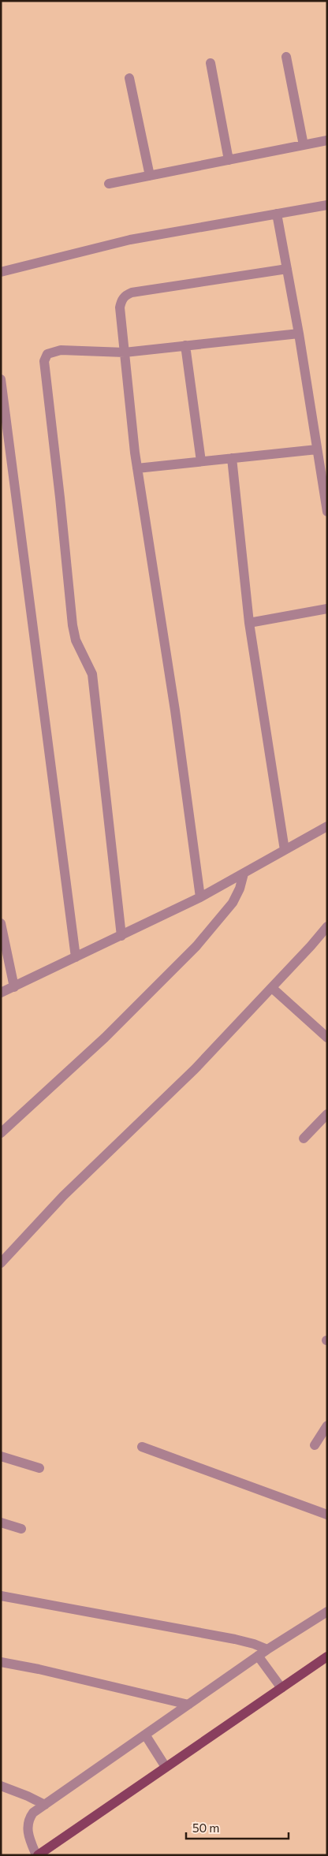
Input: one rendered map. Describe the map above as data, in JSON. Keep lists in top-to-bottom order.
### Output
{
  "scale_bar": "50 m"
}
